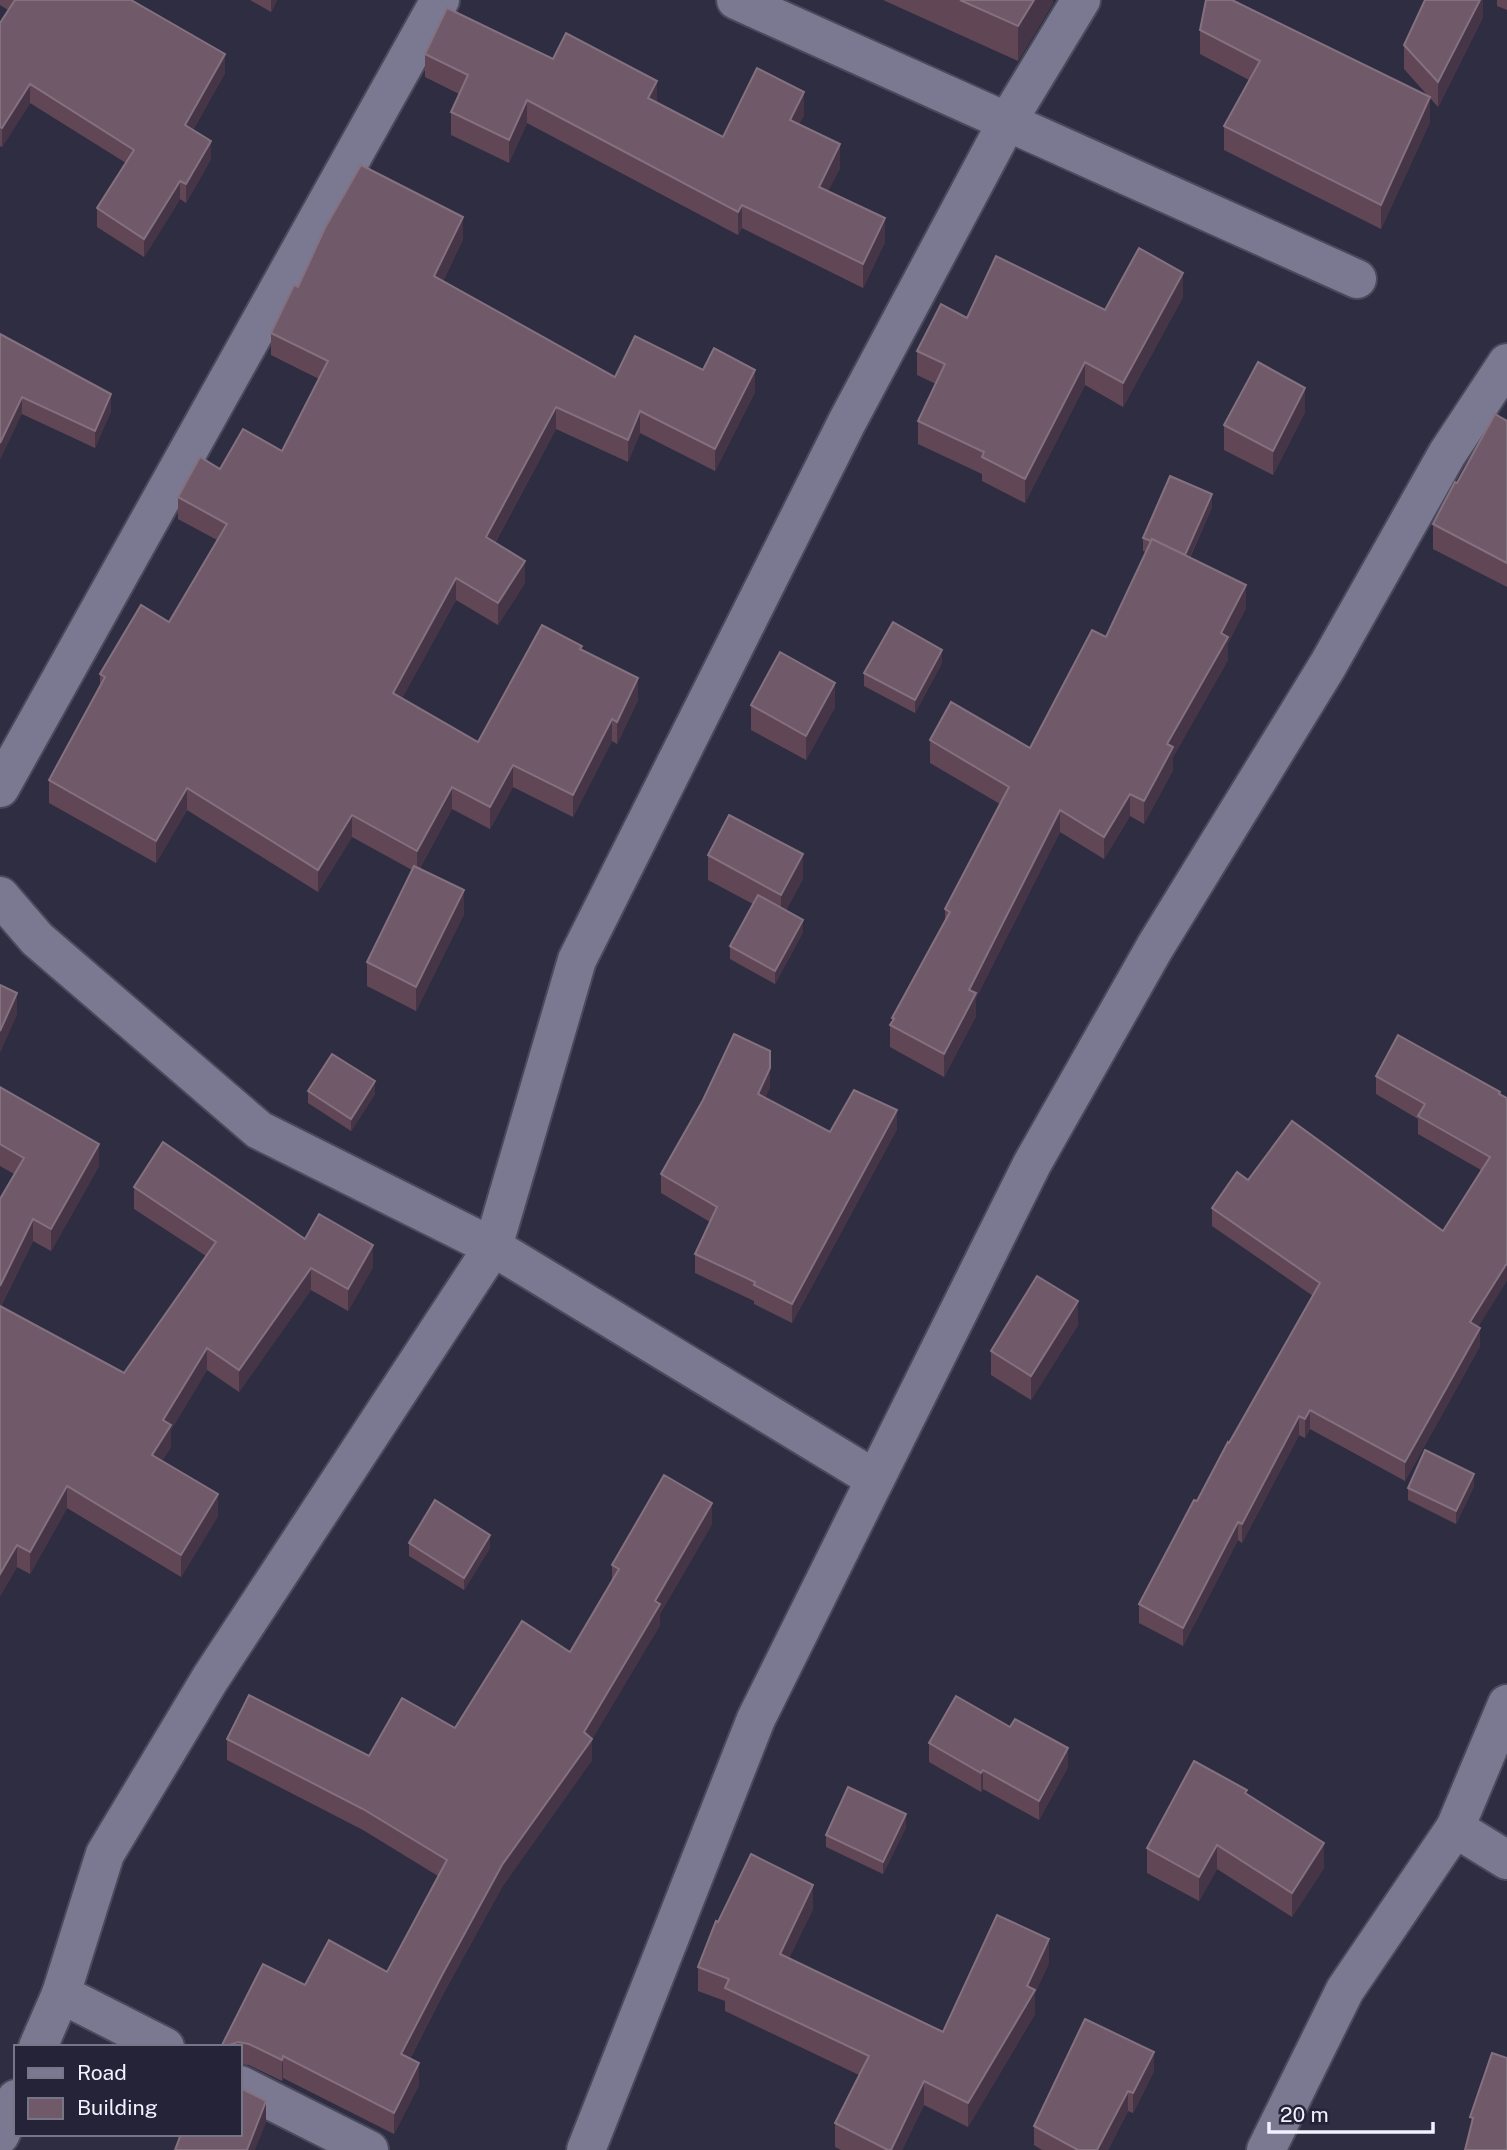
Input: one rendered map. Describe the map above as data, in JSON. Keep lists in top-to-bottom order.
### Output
{
  "legend": ["Road", "Building"],
  "scale_bar": "20 m"
}
